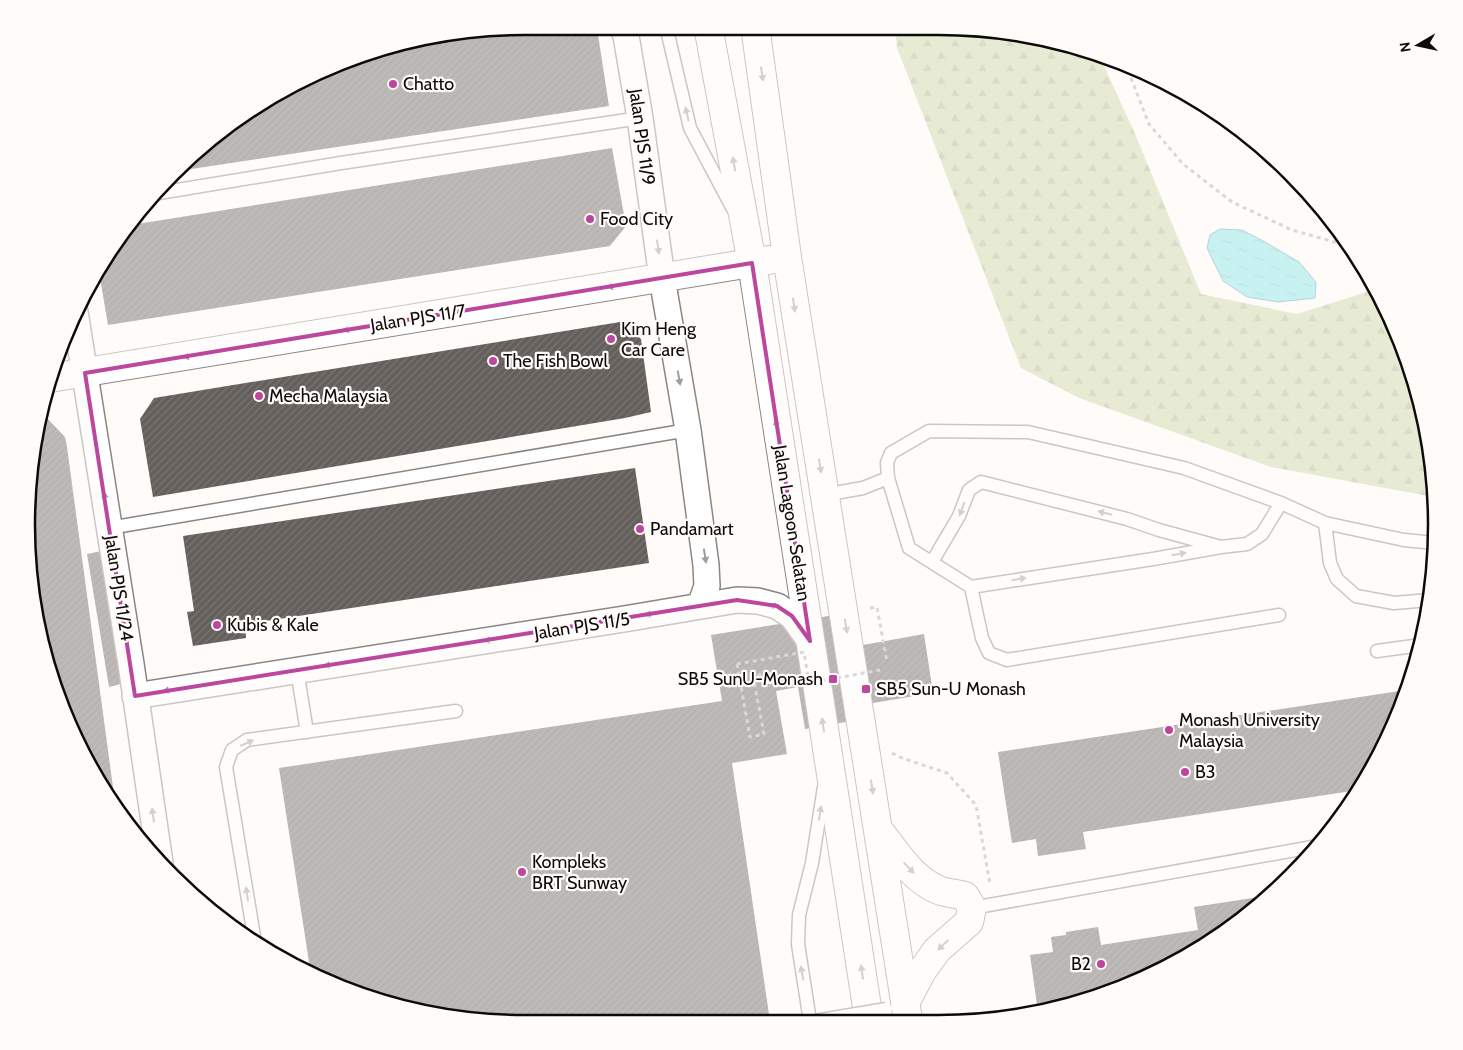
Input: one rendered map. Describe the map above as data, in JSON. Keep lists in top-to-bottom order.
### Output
{
  "streets": {
    "main road": ["Jalan PJS 11/7", "Jalan Lagoon Selatan"],
    "street": ["Jalan PJS 11/9", "Jalan PJS 11/24", "Jalan PJS 11/5"]
  },
  "crossings": [
    ["Jalan PJS 11/9", "Jalan PJS 11/7"],
    ["Jalan PJS 11/7", "Jalan Lagoon Selatan"],
    ["Jalan PJS 11/7", "Jalan PJS 11/24"],
    ["Jalan Lagoon Selatan", "Jalan PJS 11/5"],
    ["Jalan PJS 11/24", "Jalan PJS 11/5"]
  ],
  "one_way": [
    "Jalan PJS 11/9",
    "Jalan PJS 11/7",
    "Jalan PJS 11/24",
    "Jalan PJS 11/5"
  ],
  "places": {
    "other": [
      "Chatto",
      "Food City",
      "Kim Heng Car Care",
      "The Fish Bowl",
      "Mecha Malaysia",
      "Pandamart",
      "Kubis & Kale",
      "Monash University Malaysia",
      "B3",
      "Kompleks BRT Sunway",
      "B2"
    ],
    "transit": ["SB5 SunU-Monash", "SB5 Sun-U Monash"]
  },
  "north": "left"
}
